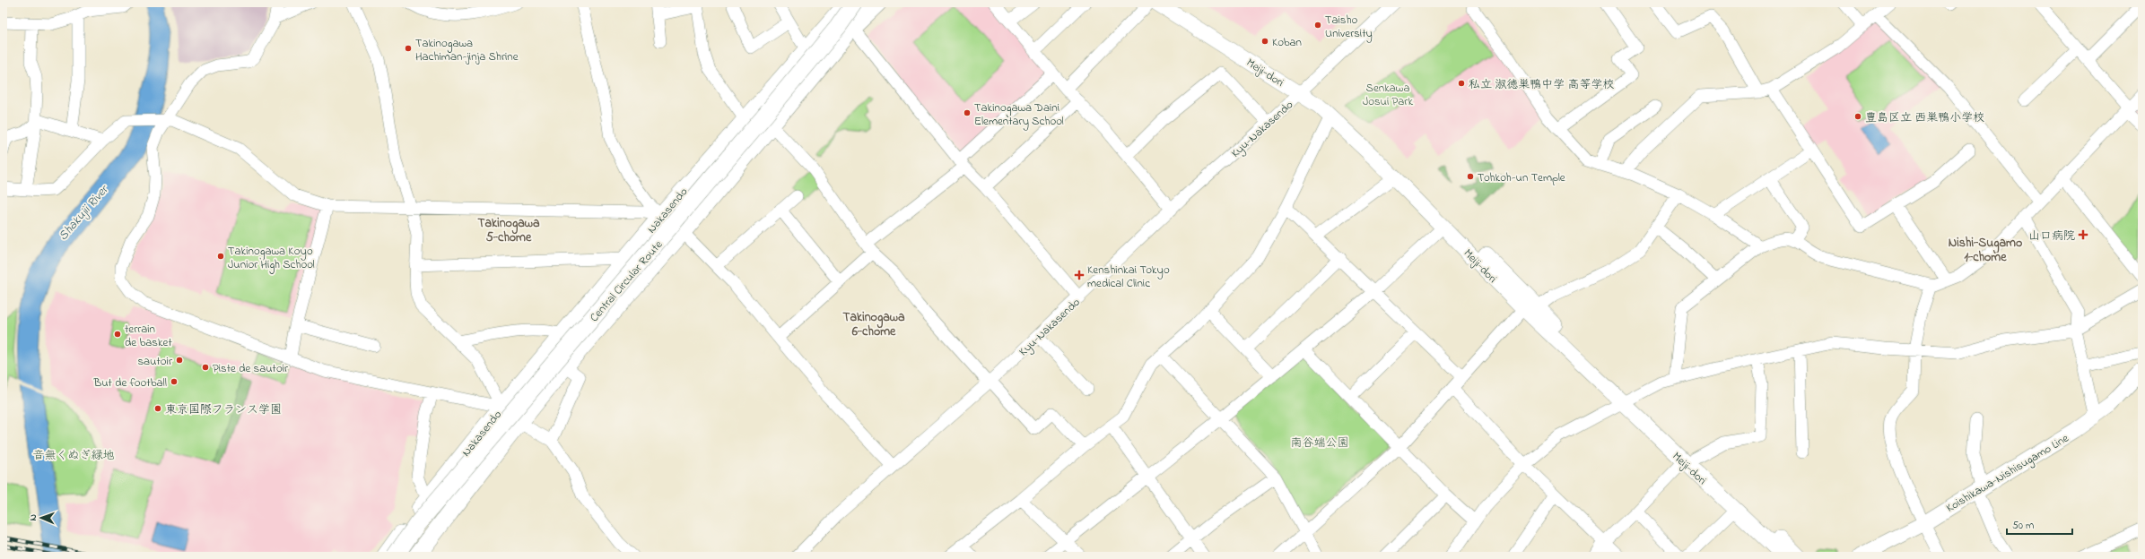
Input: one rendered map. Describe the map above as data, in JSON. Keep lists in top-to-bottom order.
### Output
{
  "streets": {
    "highway": ["Nakasendo", "Central Circular Route"],
    "main road": ["Meiji-dori", "Koishikawa-Nishisugamo Line"],
    "street": ["Kyu-Nakasendo"]
  },
  "crossings": [
    ["Meiji-dori", "Kyu-Nakasendo"]
  ],
  "districts": ["Takinogawa 5-chome", "Nishi-Sugamo 1-chome", "Takinogawa 6-chome"],
  "water": ["Shakujii River"],
  "parks": ["Senkawa Josui Park", "南谷端公園", "音無くぬぎ緑地"],
  "places": {
    "other": [
      "Taisho University",
      "Koban",
      "Takinogawa Hachiman-jinja Shrine",
      "私立 淑徳巣鴨中学 高等学校",
      "Takinogawa Daini Elementary School",
      "豊島区立 西巣鴨小学校",
      "Tohkoh-un Temple",
      "Takinogawa Koyo Junior High School",
      "terrain de basket",
      "sautoir",
      "Piste de sautoir",
      "But de football",
      "東京国際フランス学園"
    ],
    "health": ["山口病院", "Kenshinkai Tokyo medical Clinic"]
  },
  "scale_bar": "50 m",
  "north": "left"
}
